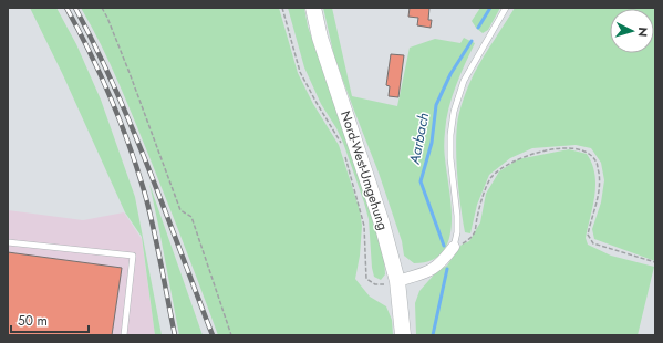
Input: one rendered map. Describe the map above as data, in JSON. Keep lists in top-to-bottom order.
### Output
{
  "streets": {
    "main road": ["Nord-West-Umgehung"]
  },
  "water": ["Aarbach"],
  "scale_bar": "50 m",
  "north": "right"
}
